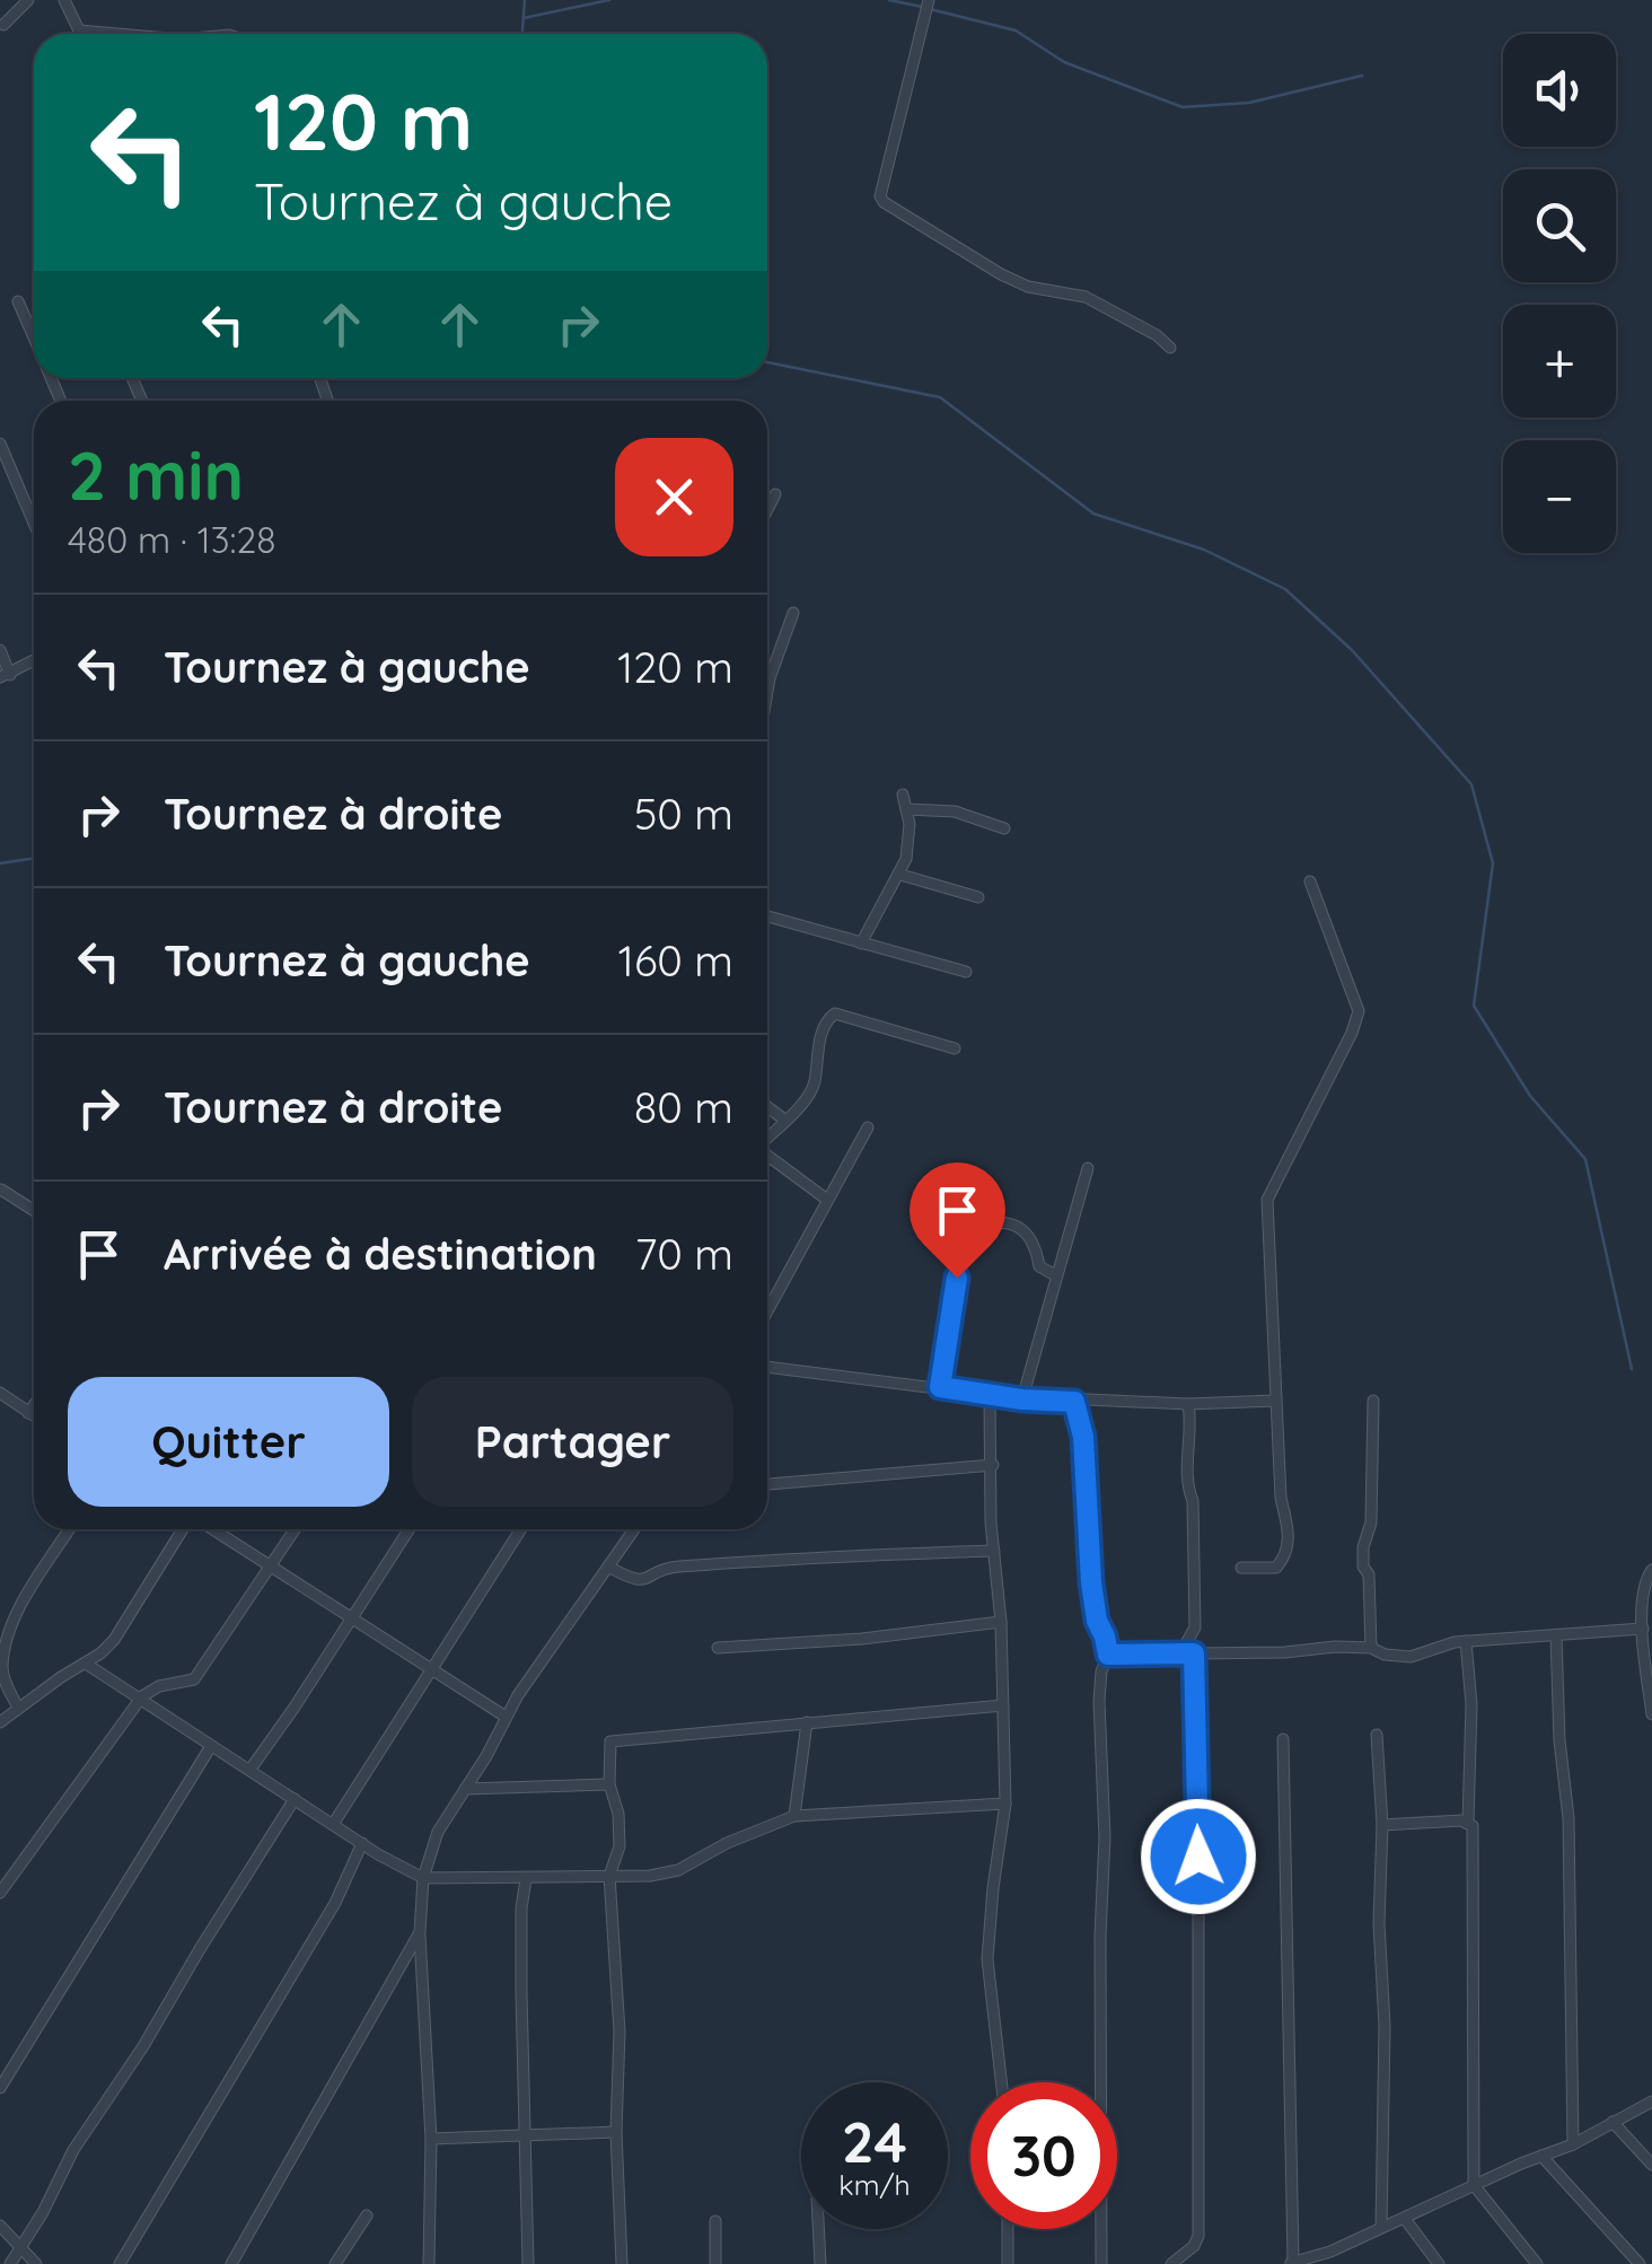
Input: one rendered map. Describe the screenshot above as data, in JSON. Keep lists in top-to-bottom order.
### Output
{
  "page": {
    "map_buttons": ["+", "−"],
    "turn": ["120 m", "Tournez à gauche"],
    "heading": ["2 min", "480 m · 13:28"],
    "list": [
      {
        "name": "Tournez à gauche",
        "value": "120 m"
      },
      {
        "name": "Tournez à droite",
        "value": "50 m"
      },
      {
        "name": "Tournez à gauche",
        "value": "160 m"
      },
      {
        "name": "Tournez à droite",
        "value": "80 m"
      },
      {
        "name": "Arrivée à destination",
        "value": "70 m"
      }
    ],
    "buttons": ["Quitter", "Partager"],
    "speed": "24 km/h",
    "limit": "30"
  }
}
